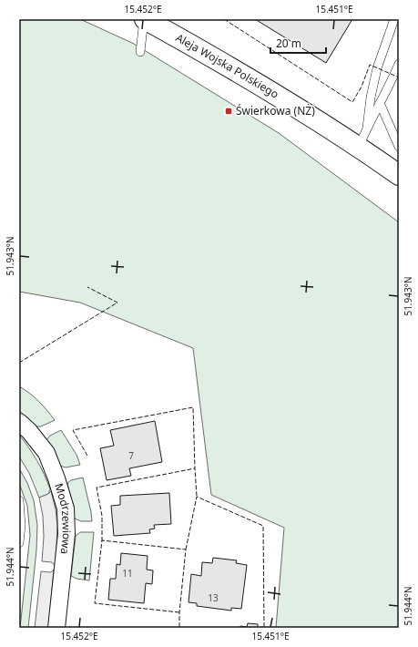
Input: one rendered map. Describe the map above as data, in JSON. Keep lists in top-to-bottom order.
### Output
{
  "streets": {
    "main road": ["Aleja Wojska Polskiego"],
    "street": ["Modrzewiowa"]
  },
  "places": {
    "transit": ["Świerkowa (NŻ)"]
  },
  "house_numbers": ["7", "11", "13"],
  "scale_bar": "20 m",
  "coordinates": [
    "15.452°E",
    "15.451°E",
    "51.943°N",
    "51.944°N"
  ]
}
